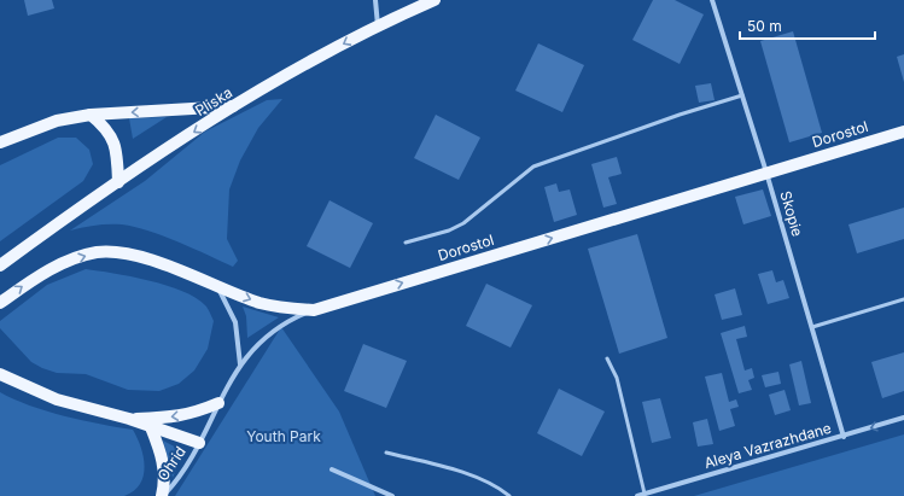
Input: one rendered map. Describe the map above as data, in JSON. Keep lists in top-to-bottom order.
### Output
{
  "streets": {
    "main road": ["Pliska", "Dorostol"],
    "street": ["Skopie", "Aleya Vazrazhdane", "Ohrid"]
  },
  "crossings": [
    ["Dorostol", "Skopie"],
    ["Dorostol", "Ohrid"],
    ["Skopie", "Aleya Vazrazhdane"]
  ],
  "one_way": ["Pliska", "Dorostol"],
  "parks": ["Youth Park"],
  "scale_bar": "50 m"
}
